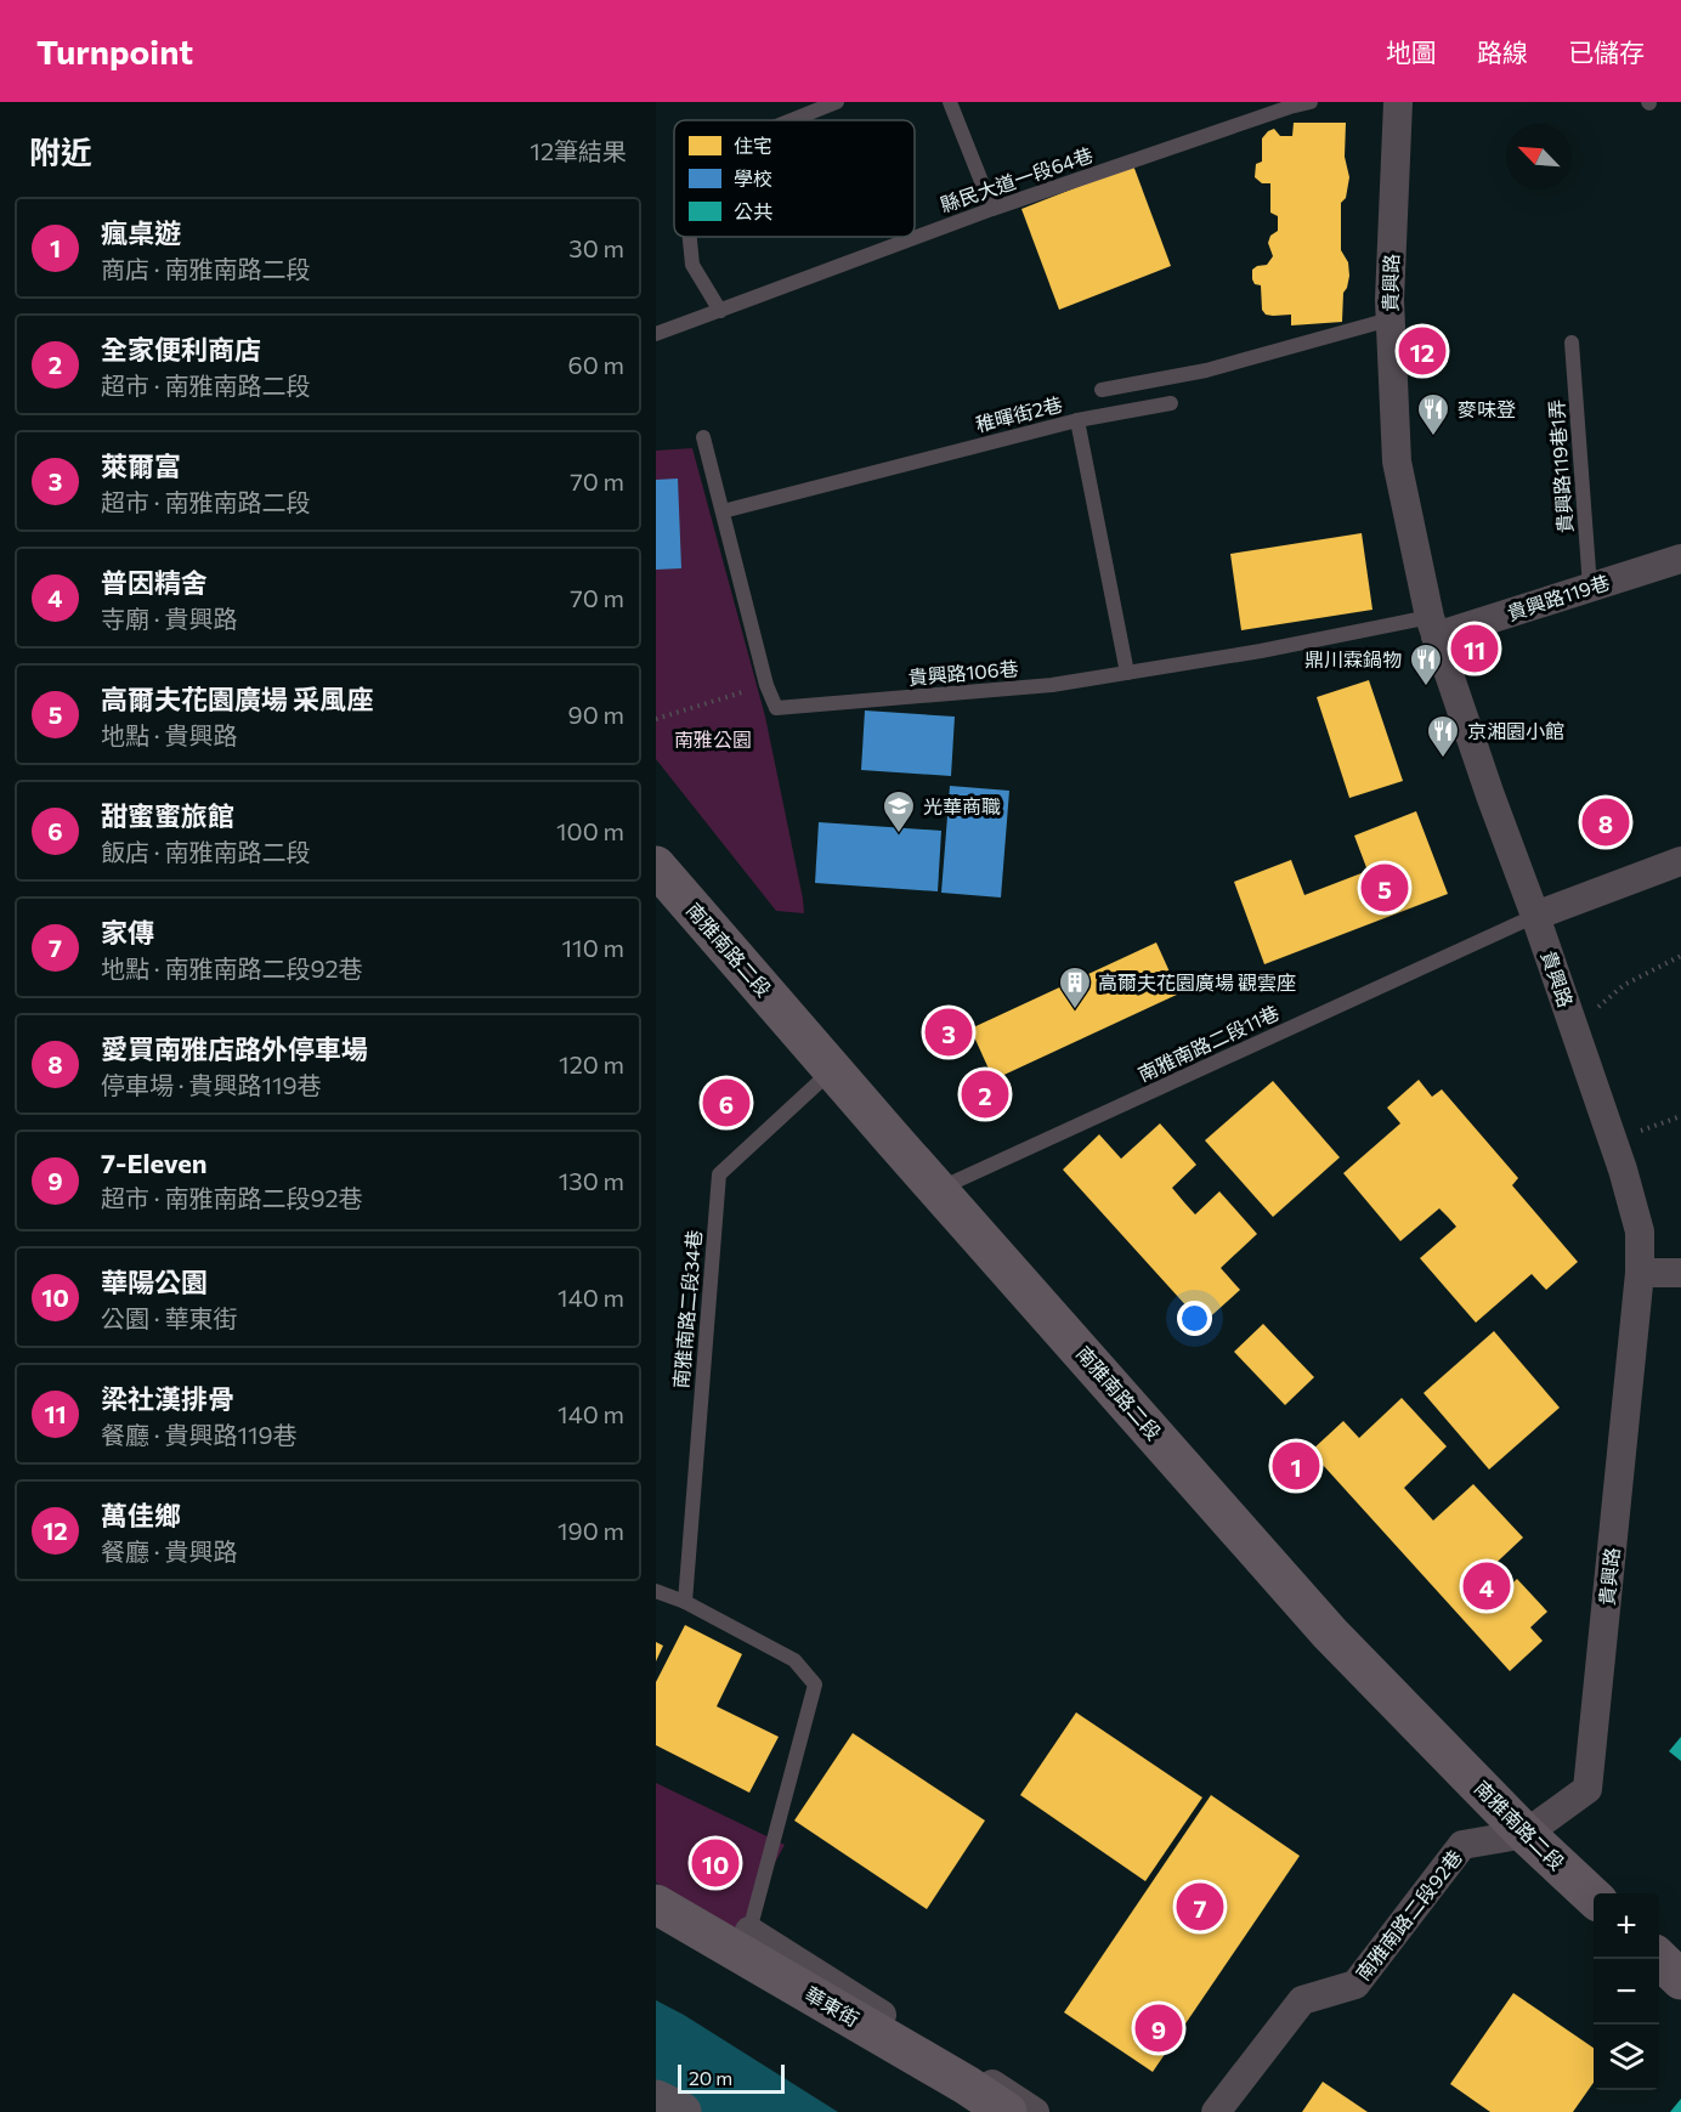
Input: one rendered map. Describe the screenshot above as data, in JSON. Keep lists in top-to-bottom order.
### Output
{
  "streets": {
    "street": [
      "貴興路",
      "貴興路119巷",
      "南雅南路二段",
      "南雅南路二段92巷",
      "華東街"
    ],
    "lane": [
      "縣民大道一段64巷",
      "稚暉街2巷",
      "貴興路119巷1弄",
      "貴興路106巷",
      "南雅南路二段11巷",
      "南雅南路二段34巷"
    ]
  },
  "crossings": [
    ["貴興路", "貴興路119巷"],
    ["貴興路", "貴興路106巷"],
    ["貴興路", "南雅南路二段"],
    ["貴興路", "南雅南路二段11巷"],
    ["貴興路", "南雅南路二段92巷"],
    ["稚暉街2巷", "貴興路106巷"],
    ["貴興路119巷1弄", "貴興路119巷"],
    ["貴興路119巷", "貴興路106巷"],
    ["南雅南路二段", "南雅南路二段11巷"],
    ["南雅南路二段", "南雅南路二段34巷"],
    ["南雅南路二段", "南雅南路二段92巷"]
  ],
  "parks": ["南雅公園"],
  "places": {
    "restaurant": ["麥味登", "鼎川霖鍋物", "京湘園小館"],
    "school or university": ["光華商職"],
    "building": ["高爾夫花園廣場 觀雲座"]
  },
  "legend": ["住宅", "學校", "公共"],
  "scale_bar": "20 m",
  "north": "top left",
  "page": {
    "header": "Turnpoint",
    "nav": ["地圖", "路線", "已儲存"],
    "heading": ["附近", "12筆結果"],
    "list": [
      {
        "mark": "1",
        "name": "瘋桌遊",
        "note": "商店 · 南雅南路二段",
        "value": "30 m"
      },
      {
        "mark": "2",
        "name": "全家便利商店",
        "note": "超市 · 南雅南路二段",
        "value": "60 m"
      },
      {
        "mark": "3",
        "name": "萊爾富",
        "note": "超市 · 南雅南路二段",
        "value": "70 m"
      },
      {
        "mark": "4",
        "name": "普因精舍",
        "note": "寺廟 · 貴興路",
        "value": "70 m"
      },
      {
        "mark": "5",
        "name": "高爾夫花園廣場 采風座",
        "note": "地點 · 貴興路",
        "value": "90 m"
      },
      {
        "mark": "6",
        "name": "甜蜜蜜旅館",
        "note": "飯店 · 南雅南路二段",
        "value": "100 m"
      },
      {
        "mark": "7",
        "name": "家傳",
        "note": "地點 · 南雅南路二段92巷",
        "value": "110 m"
      },
      {
        "mark": "8",
        "name": "愛買南雅店路外停車場",
        "note": "停車場 · 貴興路119巷",
        "value": "120 m"
      },
      {
        "mark": "9",
        "name": "7-Eleven",
        "note": "超市 · 南雅南路二段92巷",
        "value": "130 m"
      },
      {
        "mark": "10",
        "name": "華陽公園",
        "note": "公園 · 華東街",
        "value": "140 m"
      },
      {
        "mark": "11",
        "name": "梁社漢排骨",
        "note": "餐廳 · 貴興路119巷",
        "value": "140 m"
      },
      {
        "mark": "12",
        "name": "萬佳鄉",
        "note": "餐廳 · 貴興路",
        "value": "190 m"
      }
    ],
    "pins": [
      "12",
      "11",
      "8",
      "5",
      "3",
      "2",
      "6",
      "1",
      "4",
      "10",
      "7",
      "9"
    ],
    "map_buttons": ["+", "−"],
    "scale": "20 m"
  }
}
